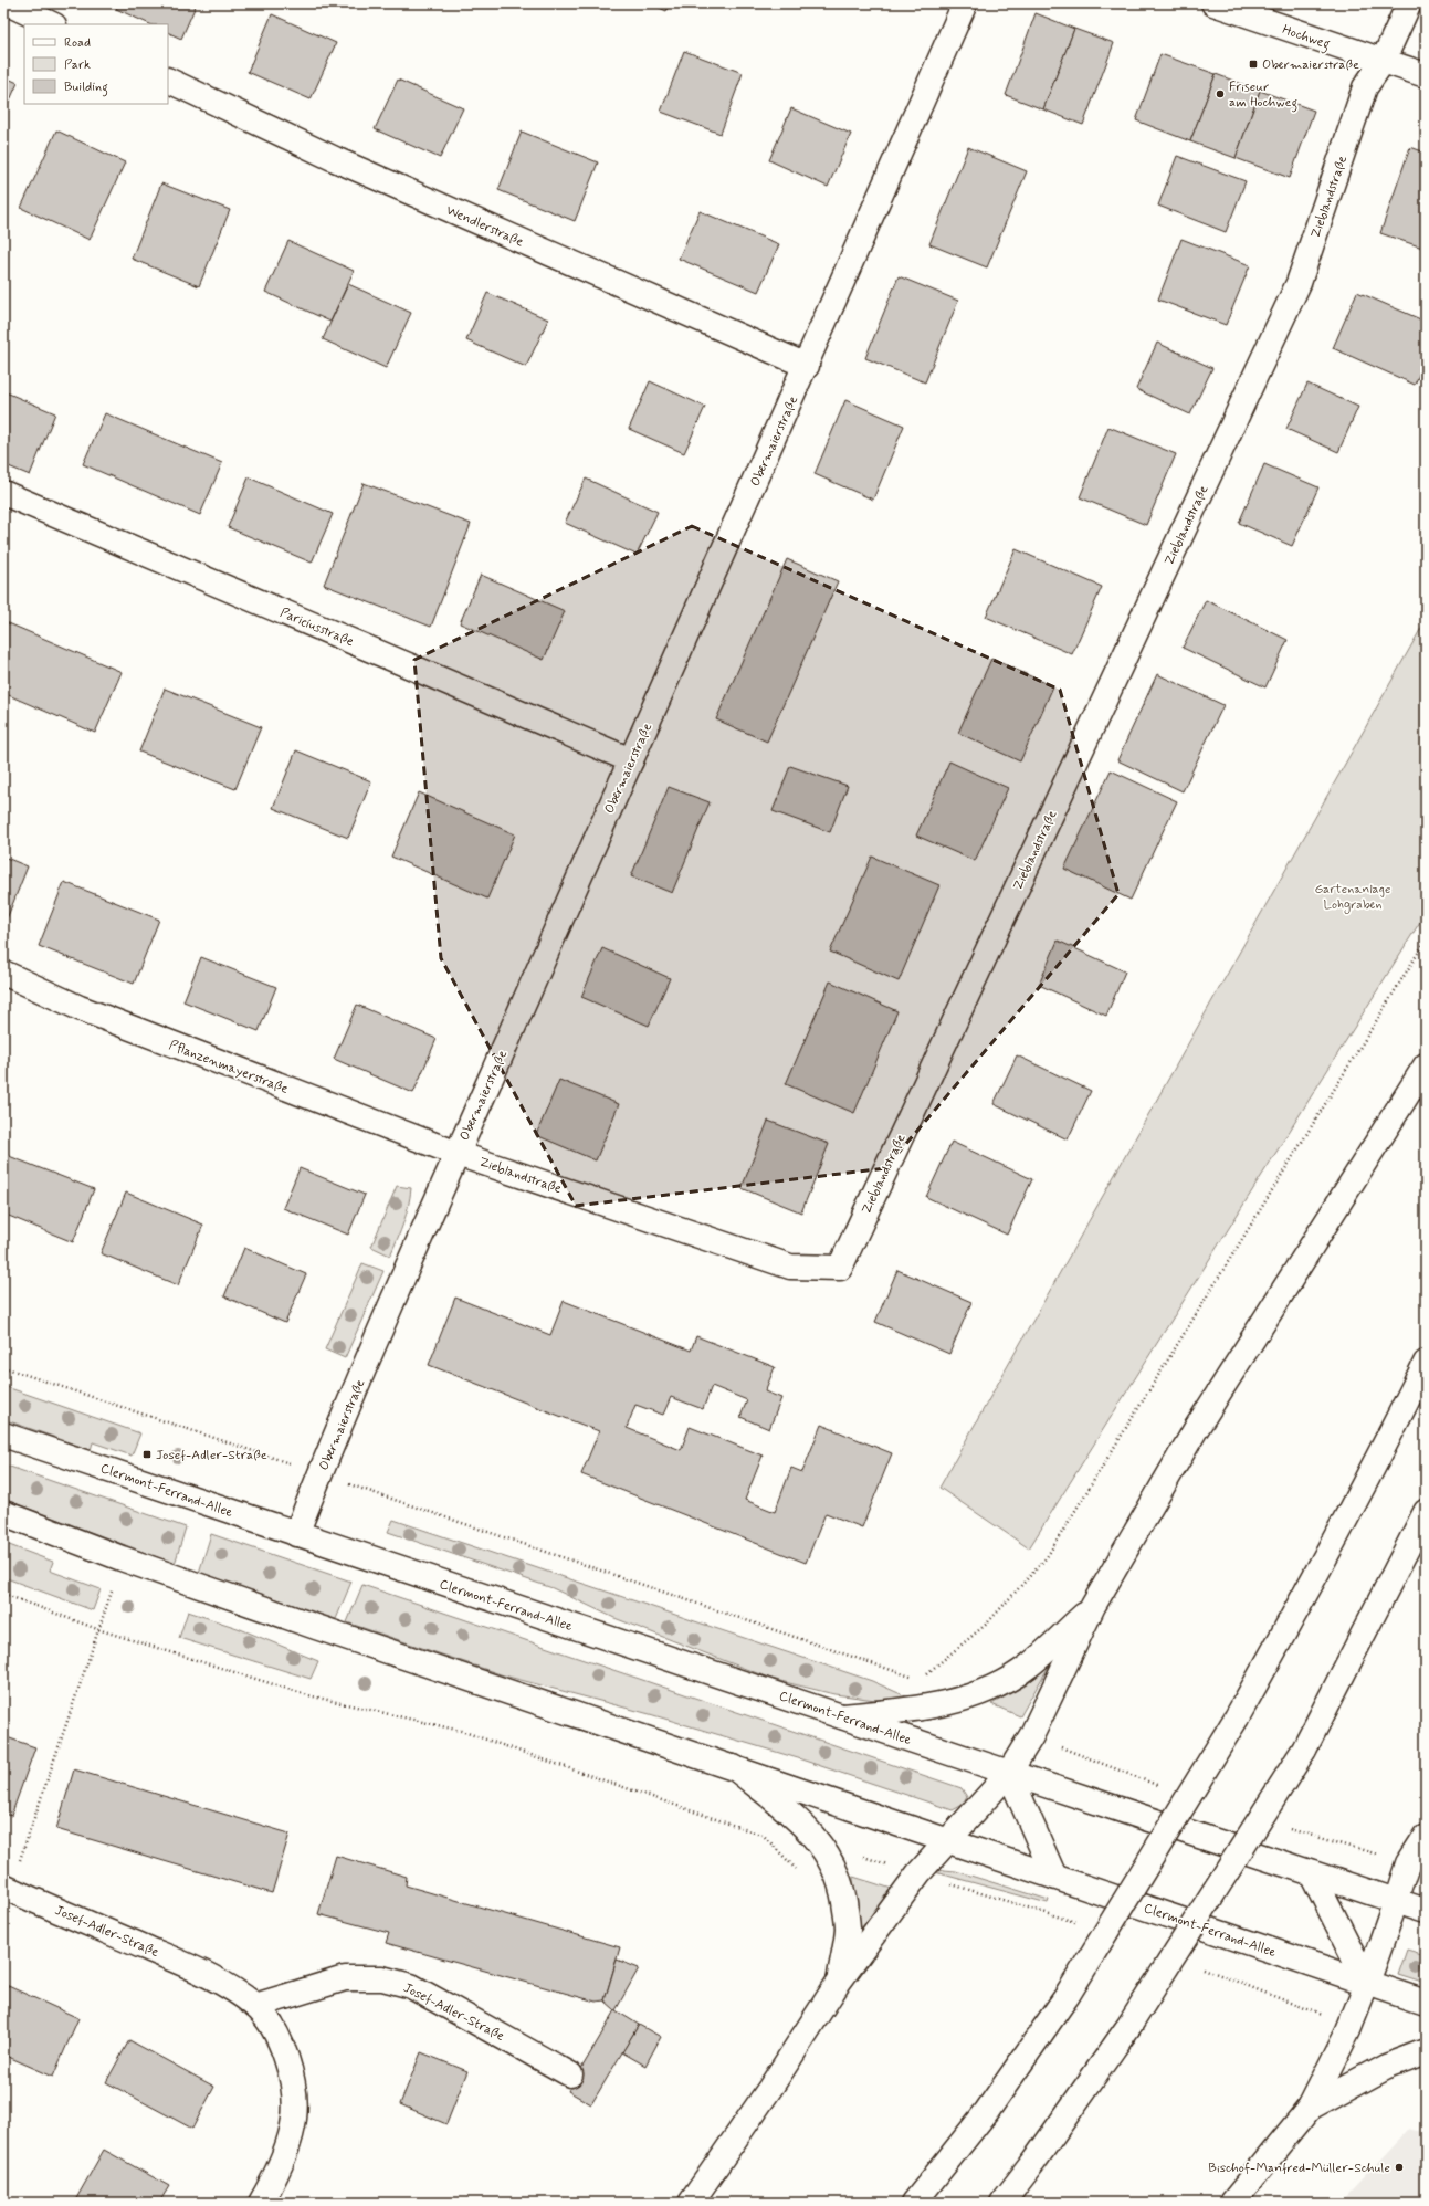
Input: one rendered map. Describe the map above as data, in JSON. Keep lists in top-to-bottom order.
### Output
{
  "streets": {
    "main road": [
      "Hochweg",
      "Zieblandstraße",
      "Wendlerstraße",
      "Obermaierstraße",
      "Pariciusstraße",
      "Pflanzenmayerstraße",
      "Clermont-Ferrand-Allee",
      "Josef-Adler-Straße"
    ]
  },
  "crossings": [
    ["Hochweg", "Zieblandstraße"],
    ["Zieblandstraße", "Obermaierstraße"],
    ["Zieblandstraße", "Pflanzenmayerstraße"],
    ["Wendlerstraße", "Obermaierstraße"],
    ["Obermaierstraße", "Pariciusstraße"],
    ["Obermaierstraße", "Pflanzenmayerstraße"],
    ["Obermaierstraße", "Clermont-Ferrand-Allee"]
  ],
  "parks": ["Gartenanlage Lohgraben"],
  "places": {
    "transit": ["Obermaierstraße", "Josef-Adler-Straße"],
    "other": ["Friseur am Hochweg", "Bischof-Manfred-Müller-Schule"]
  },
  "legend": ["Road", "Park", "Building"]
}
